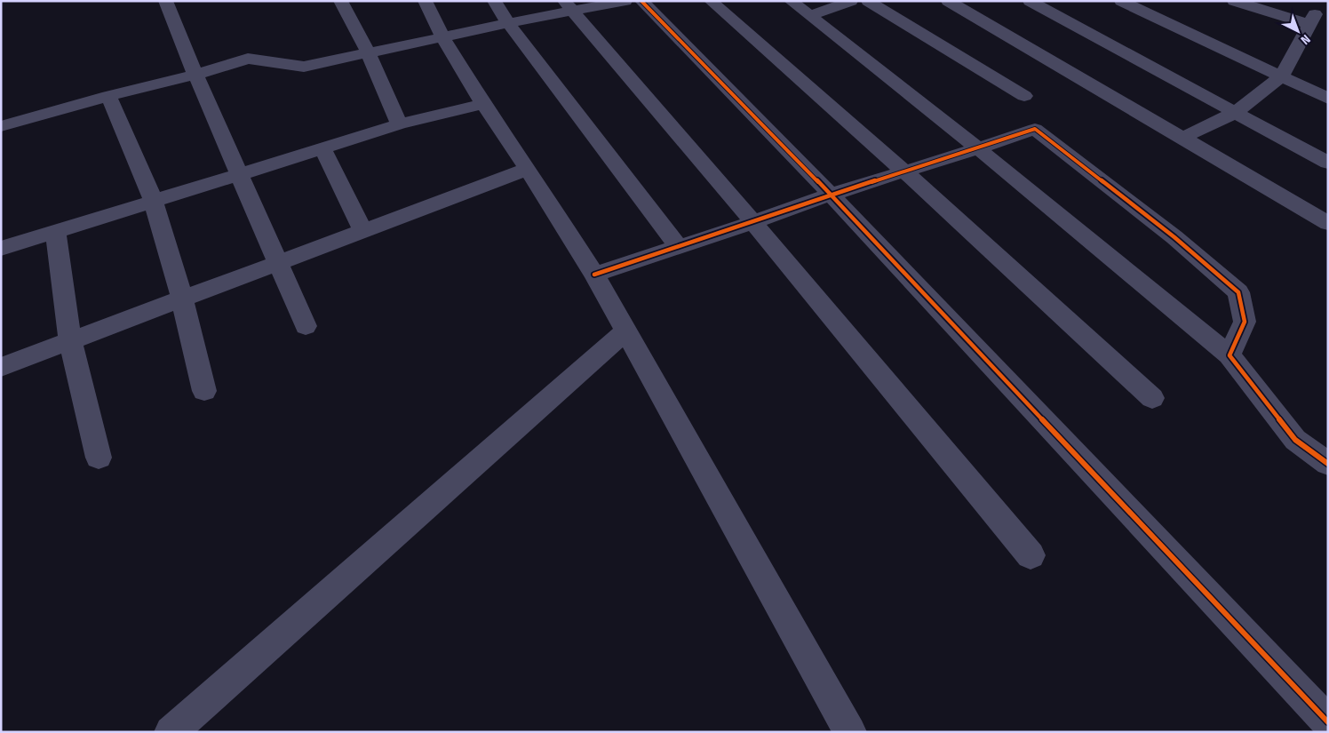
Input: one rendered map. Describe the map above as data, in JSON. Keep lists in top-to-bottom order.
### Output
{
  "north": "bottom right"
}
